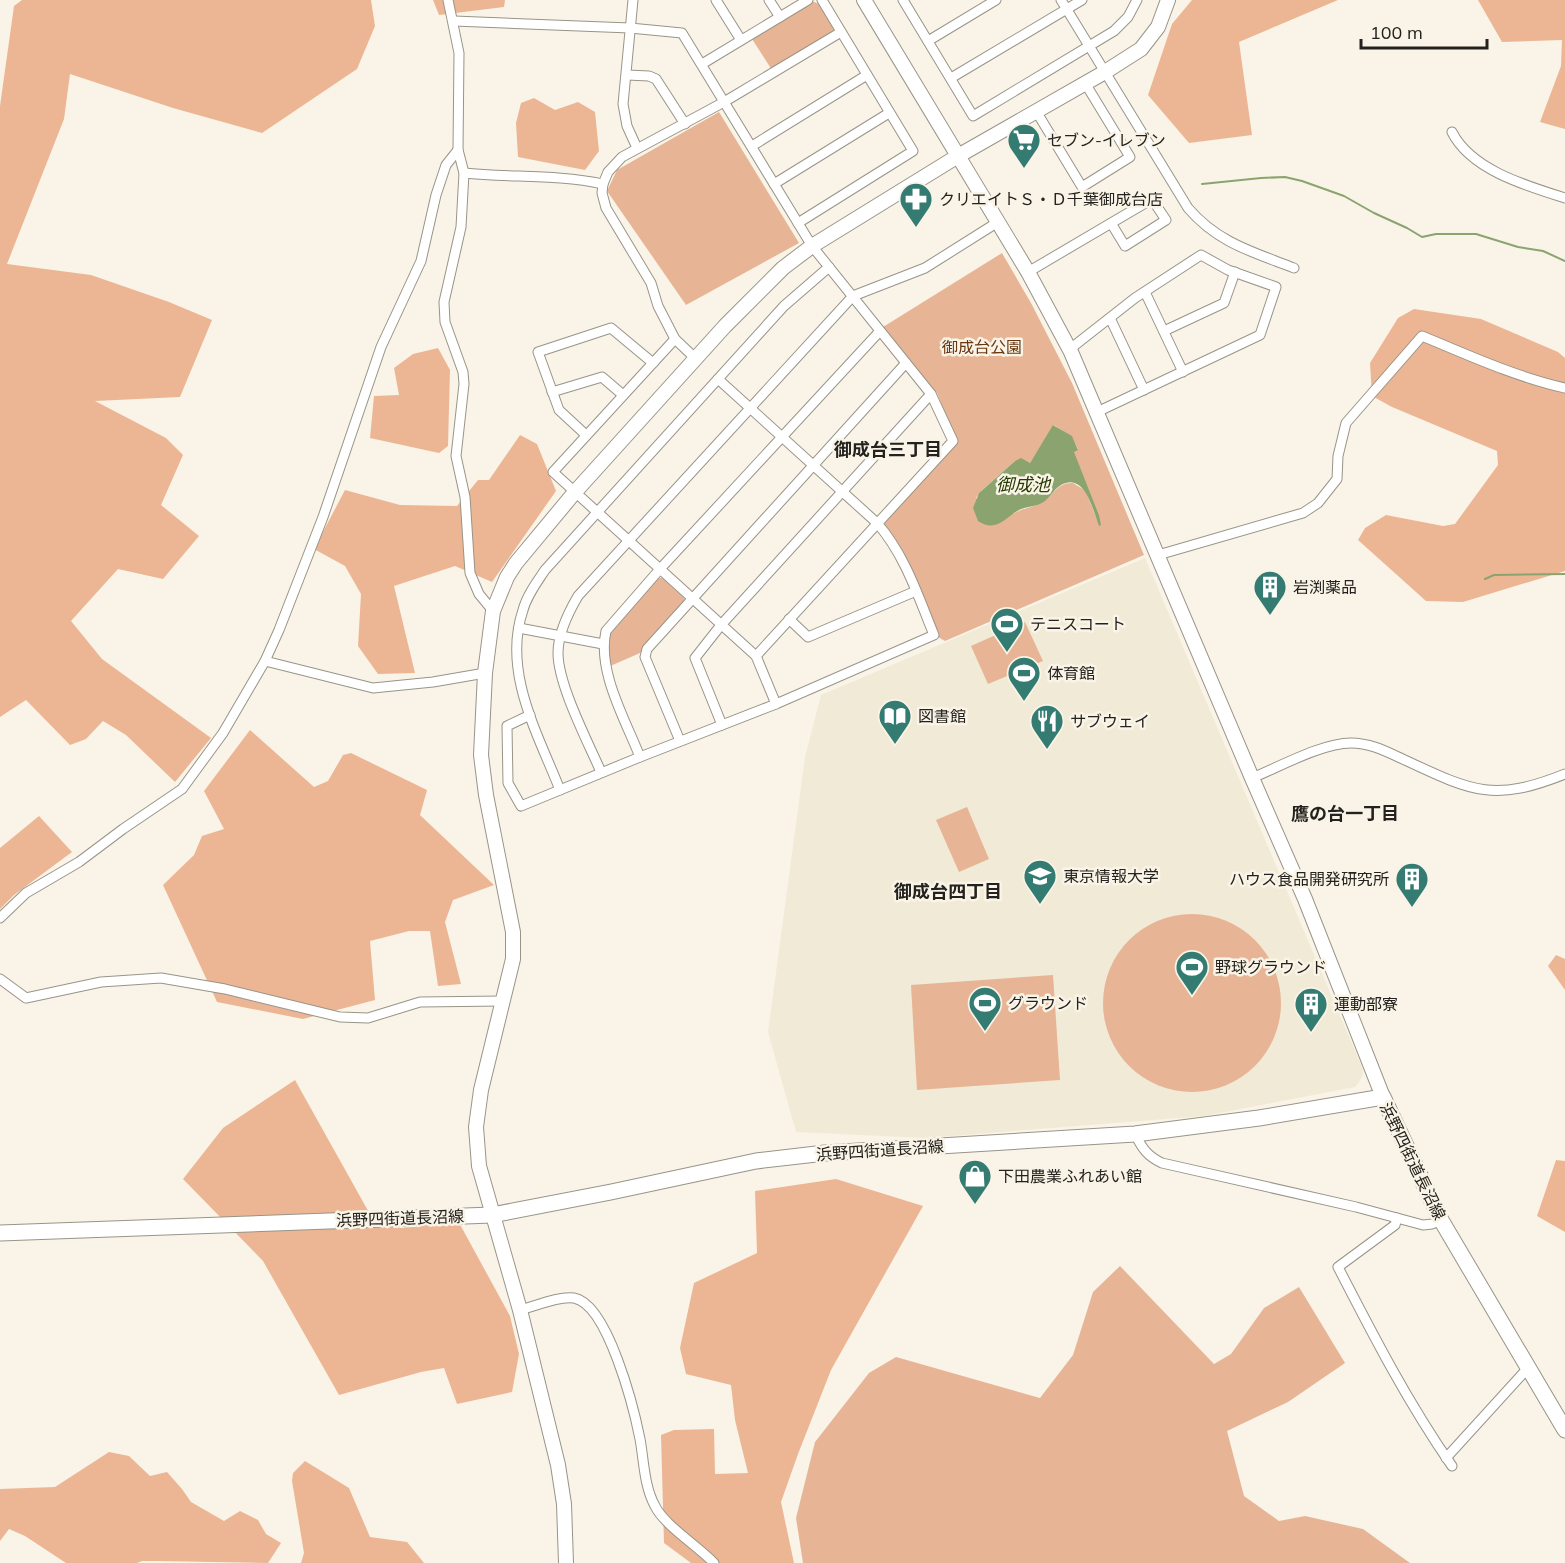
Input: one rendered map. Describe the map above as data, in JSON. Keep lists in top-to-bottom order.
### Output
{
  "streets": {
    "main road": ["浜野四街道長沼線"]
  },
  "districts": ["御成台三丁目", "鷹の台一丁目", "御成台四丁目"],
  "water": ["御成池"],
  "parks": ["御成台公園"],
  "places": {
    "supermarket": ["セブン-イレブン"],
    "pharmacy": ["クリエイトＳ・Ｄ千葉御成台店"],
    "building": ["岩渕薬品", "ハウス食品開発研究所", "運動部寮"],
    "sports": [
      "テニスコート",
      "体育館",
      "野球グラウンド",
      "グラウンド"
    ],
    "library": ["図書館"],
    "restaurant": ["サブウェイ"],
    "school or university": ["東京情報大学"],
    "shop": ["下田農業ふれあい館"]
  },
  "scale_bar": "100 m"
}
